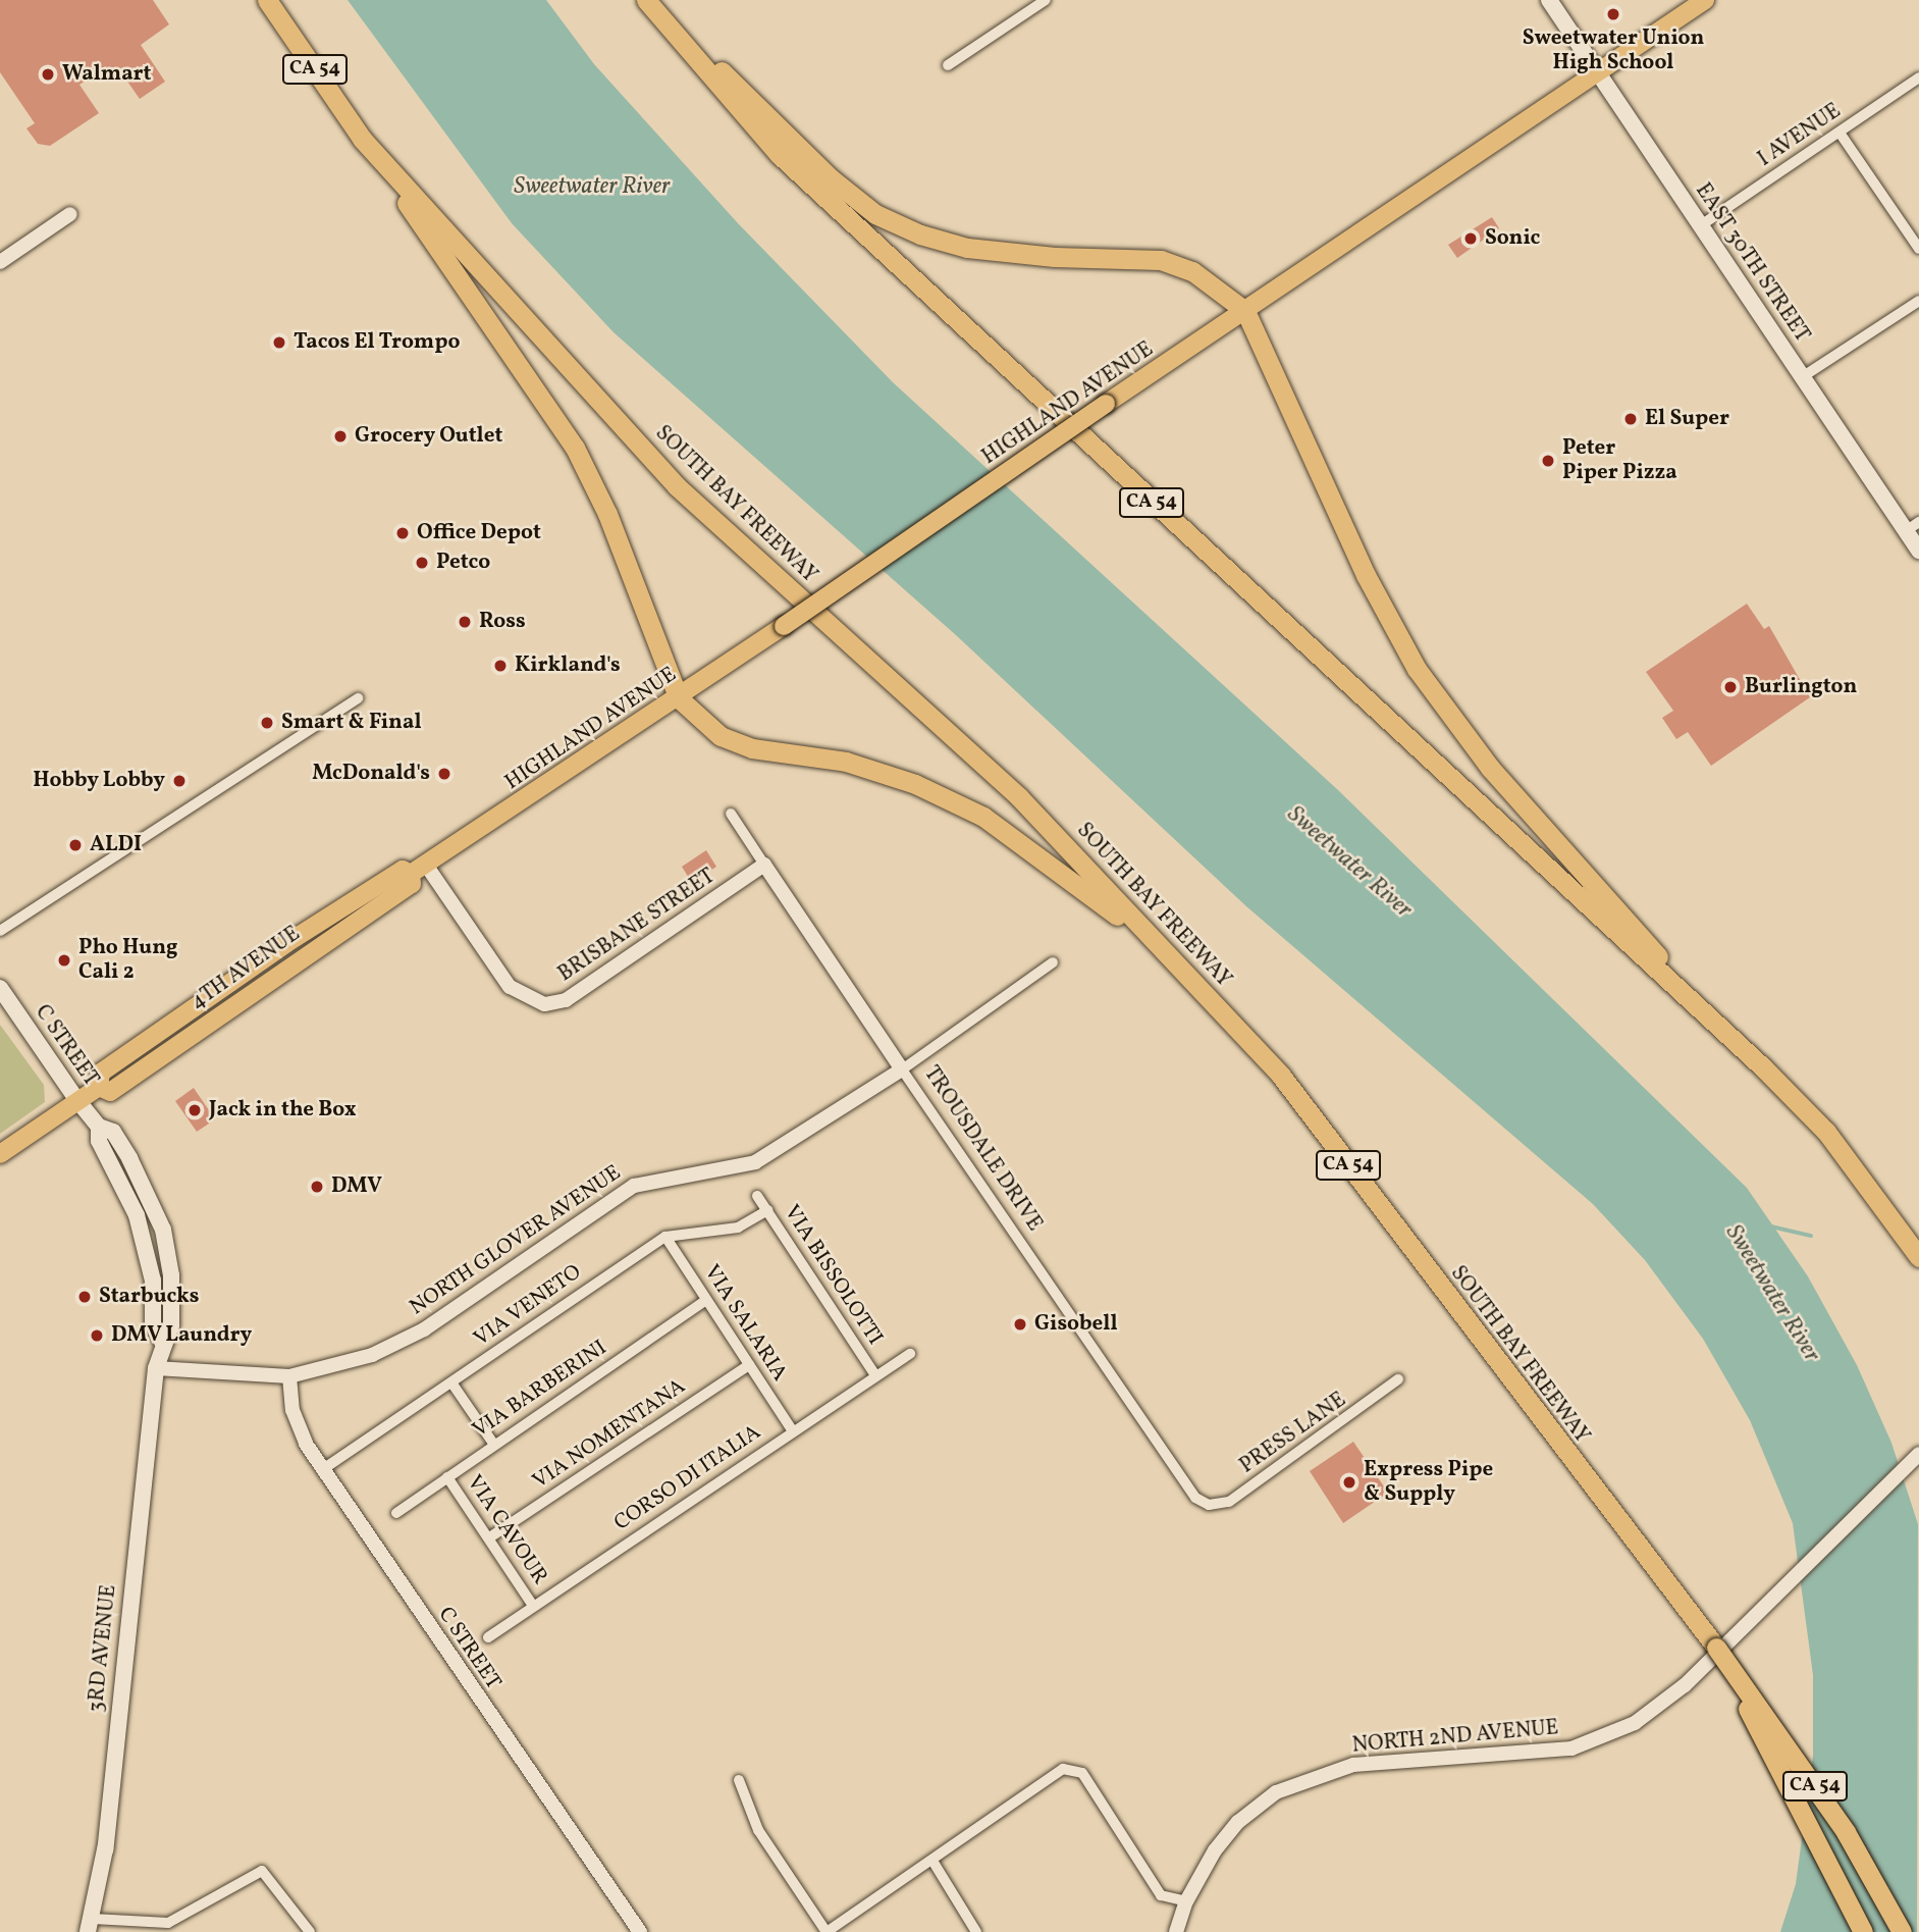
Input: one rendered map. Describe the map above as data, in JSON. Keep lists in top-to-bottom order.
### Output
{
  "streets": {
    "highway": ["CA 54", "SOUTH BAY FREEWAY"],
    "main road": [
      "EAST 30TH STREET",
      "HIGHLAND AVENUE",
      "4TH AVENUE",
      "C STREET",
      "3RD AVENUE"
    ],
    "street": [
      "I AVENUE",
      "BRISBANE STREET",
      "TROUSDALE DRIVE",
      "NORTH GLOVER AVENUE",
      "VIA BISSOLOTTI",
      "VIA VENETO",
      "VIA SALARIA",
      "VIA BARBERINI",
      "PRESS LANE",
      "VIA NOMENTANA",
      "CORSO DI ITALIA",
      "VIA CAVOUR",
      "NORTH 2ND AVENUE"
    ]
  },
  "crossings": [
    ["I AVENUE", "EAST 30TH STREET"],
    ["EAST 30TH STREET", "HIGHLAND AVENUE"],
    ["HIGHLAND AVENUE", "4TH AVENUE"],
    ["BRISBANE STREET", "4TH AVENUE"],
    ["BRISBANE STREET", "TROUSDALE DRIVE"],
    ["4TH AVENUE", "C STREET"],
    ["C STREET", "NORTH GLOVER AVENUE"],
    ["C STREET", "VIA VENETO"],
    ["C STREET", "3RD AVENUE"],
    ["TROUSDALE DRIVE", "NORTH GLOVER AVENUE"],
    ["TROUSDALE DRIVE", "PRESS LANE"],
    ["NORTH GLOVER AVENUE", "3RD AVENUE"],
    ["VIA BISSOLOTTI", "VIA VENETO"],
    ["VIA BISSOLOTTI", "CORSO DI ITALIA"],
    ["VIA VENETO", "VIA SALARIA"],
    ["VIA SALARIA", "VIA BARBERINI"],
    ["VIA SALARIA", "VIA NOMENTANA"],
    ["VIA SALARIA", "CORSO DI ITALIA"],
    ["VIA BARBERINI", "VIA CAVOUR"],
    ["VIA NOMENTANA", "VIA CAVOUR"],
    ["CORSO DI ITALIA", "VIA CAVOUR"]
  ],
  "water": ["Sweetwater River"],
  "places": [
    "Sweetwater Union High School",
    "Walmart",
    "Sonic",
    "Tacos El Trompo",
    "El Super",
    "Grocery Outlet",
    "Peter Piper Pizza",
    "Office Depot",
    "Petco",
    "Ross",
    "Kirkland's",
    "Burlington",
    "Smart & Final",
    "McDonald's",
    "Hobby Lobby",
    "ALDI",
    "Pho Hung Cali 2",
    "Jack in the Box",
    "DMV",
    "Starbucks",
    "Gisobell",
    "DMV Laundry",
    "Express Pipe & Supply"
  ]
}
